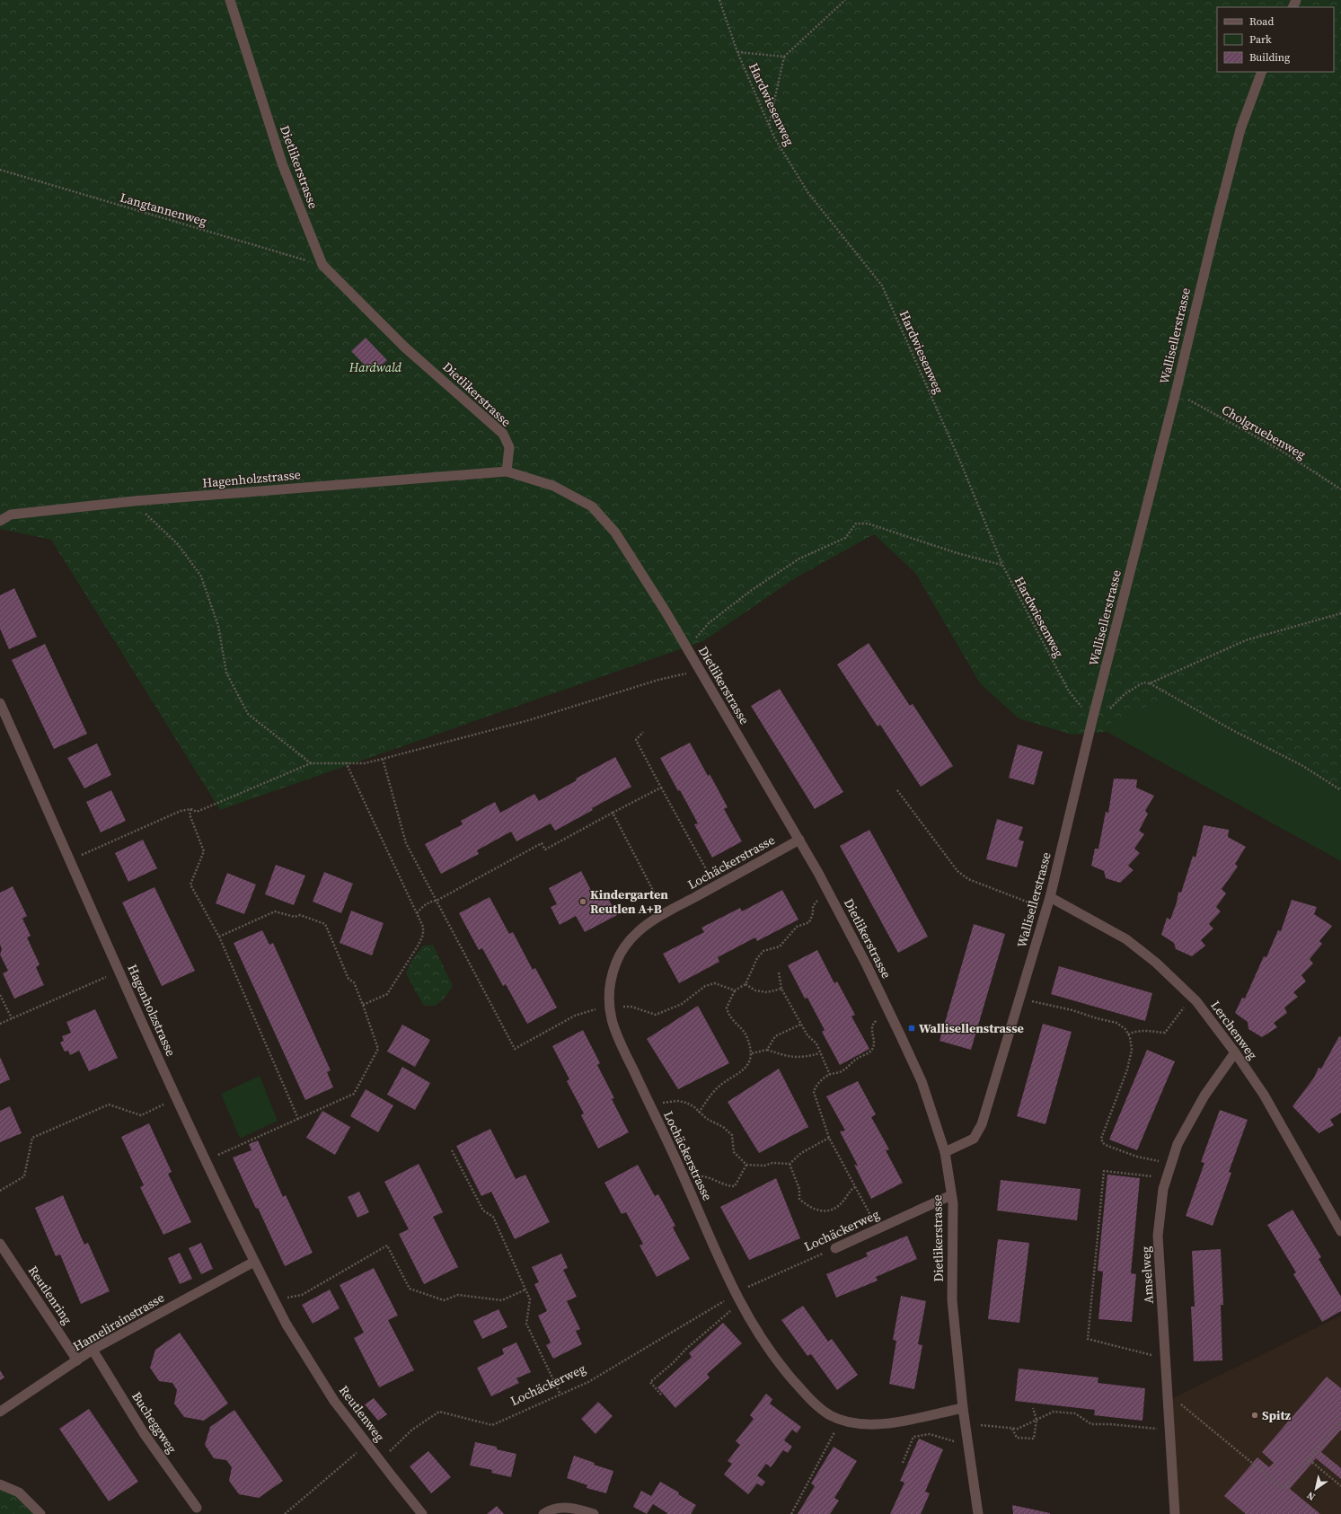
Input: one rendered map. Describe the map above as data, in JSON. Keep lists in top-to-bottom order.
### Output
{
  "streets": {
    "street": [
      "Dietlikerstrasse",
      "Wallisellerstrasse",
      "Hagenholzstrasse",
      "Lochäckerstrasse",
      "Lerchenweg",
      "Lochäckerweg",
      "Amselweg",
      "Reutlenring",
      "Hamelirainstrasse",
      "Reutlenweg",
      "Bucheggweg"
    ],
    "path": ["Hardwiesenweg", "Langtannenweg", "Cholgruebenweg"]
  },
  "crossings": [
    ["Hardwiesenweg", "Wallisellerstrasse"],
    ["Dietlikerstrasse", "Langtannenweg"],
    ["Dietlikerstrasse", "Wallisellerstrasse"],
    ["Dietlikerstrasse", "Hagenholzstrasse"],
    ["Dietlikerstrasse", "Lochäckerstrasse"],
    ["Dietlikerstrasse", "Lochäckerweg"],
    ["Wallisellerstrasse", "Cholgruebenweg"],
    ["Wallisellerstrasse", "Lerchenweg"],
    ["Hagenholzstrasse", "Hamelirainstrasse"],
    ["Hagenholzstrasse", "Reutlenweg"],
    ["Lerchenweg", "Amselweg"],
    ["Lochäckerweg", "Reutlenweg"],
    ["Reutlenring", "Hamelirainstrasse"],
    ["Hamelirainstrasse", "Bucheggweg"]
  ],
  "parks": ["Hardwald"],
  "places": {
    "other": ["Kindergarten Reutlen A+B", "Spitz"],
    "transit": ["Wallisellenstrasse"]
  },
  "legend": ["Road", "Park", "Building"],
  "north": "bottom left"
}
